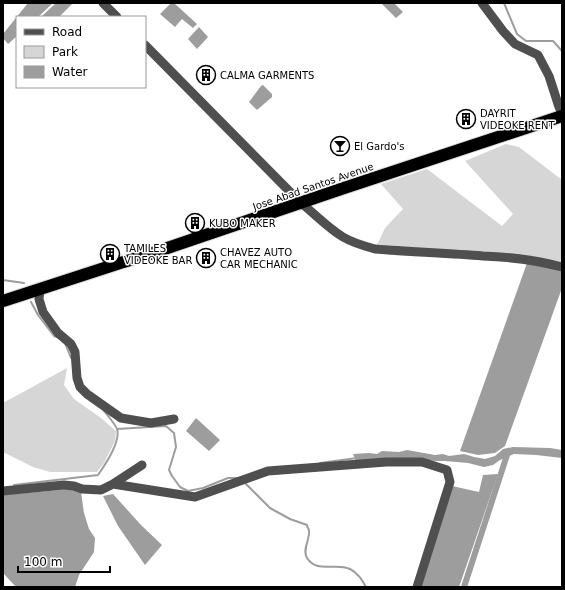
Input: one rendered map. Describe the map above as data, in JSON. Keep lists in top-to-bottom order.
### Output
{
  "streets": {
    "highway": ["Jose Abad Santos Avenue"]
  },
  "places": {
    "building": [
      "CALMA GARMENTS",
      "DAYRIT VIDEOKE RENT",
      "KUBO MAKER",
      "TAMILES VIDEOKE BAR",
      "CHAVEZ AUTO CAR MECHANIC"
    ],
    "bar": ["El Gardo's"]
  },
  "legend": ["Road", "Park", "Water"],
  "scale_bar": "100 m"
}
